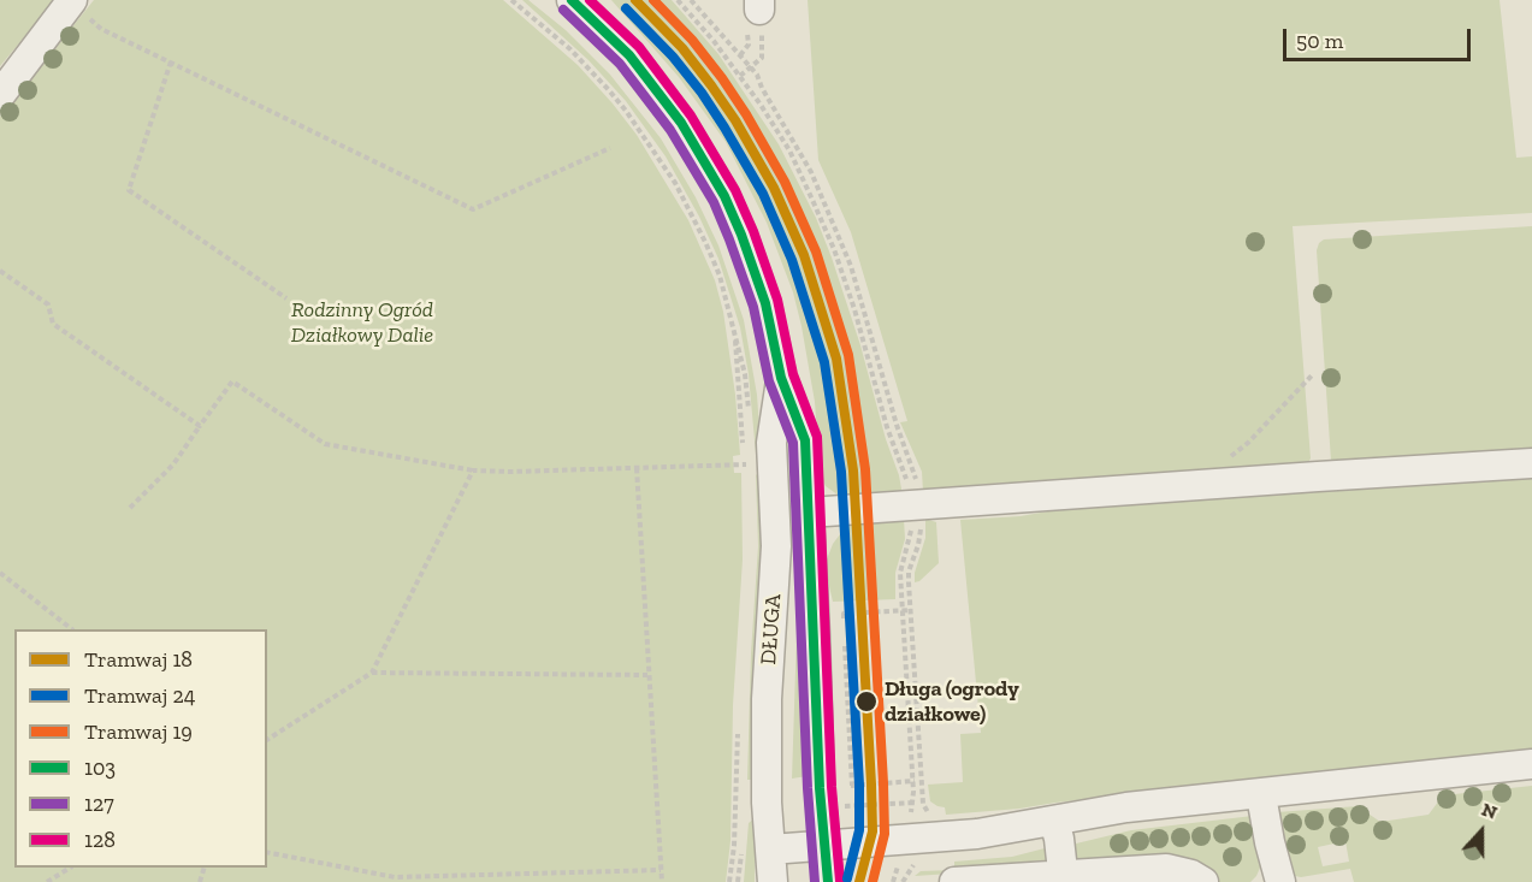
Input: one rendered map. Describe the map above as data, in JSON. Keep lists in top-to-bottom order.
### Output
{
  "streets": {
    "street": ["DŁUGA"]
  },
  "parks": ["Rodzinny Ogród Działkowy Dalie"],
  "places": ["Długa (ogrody działkowe)"],
  "lines": [
    "tram line 18",
    "tram line 19",
    "transit line 103",
    "transit line 128",
    "tram line 24",
    "transit line 127"
  ],
  "legend": [
    "Tramwaj 18",
    "Tramwaj 24",
    "Tramwaj 19",
    "103",
    "127",
    "128"
  ],
  "scale_bar": "50 m",
  "north": "top"
}
